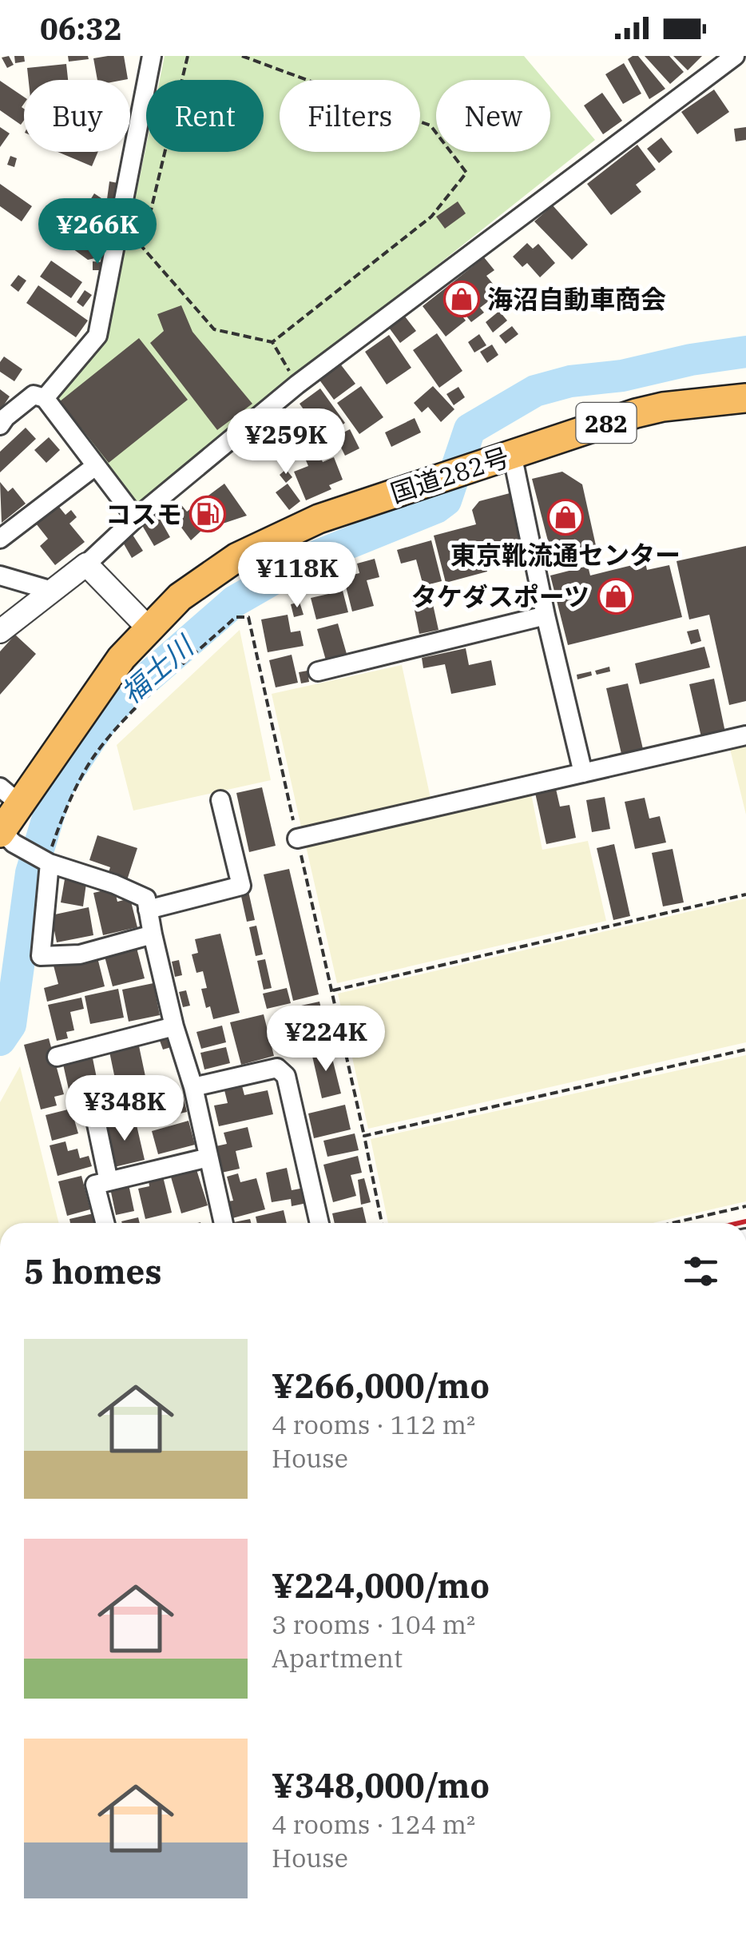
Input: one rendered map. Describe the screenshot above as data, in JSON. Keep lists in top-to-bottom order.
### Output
{
  "streets": {
    "highway": ["282", "国道282号"]
  },
  "water": ["福士川"],
  "places": {
    "shop": ["海沼自動車商会", "東京靴流通センター", "タケダスポーツ"],
    "fuel station": ["コスモ"]
  },
  "page": {
    "status": "06:32",
    "chip": [
      "Buy",
      "Rent",
      "Filters",
      "New"
    ],
    "price": [
      "¥266K",
      "¥259K",
      "¥118K",
      "¥224K",
      "¥348K"
    ],
    "heading": "5 homes",
    "list": [
      {
        "name": "¥266,000/mo",
        "note": "4 rooms · 112 m² · House"
      },
      {
        "name": "¥224,000/mo",
        "note": "3 rooms · 104 m² · Apartment"
      },
      {
        "name": "¥348,000/mo",
        "note": "4 rooms · 124 m² · House"
      }
    ]
  }
}
